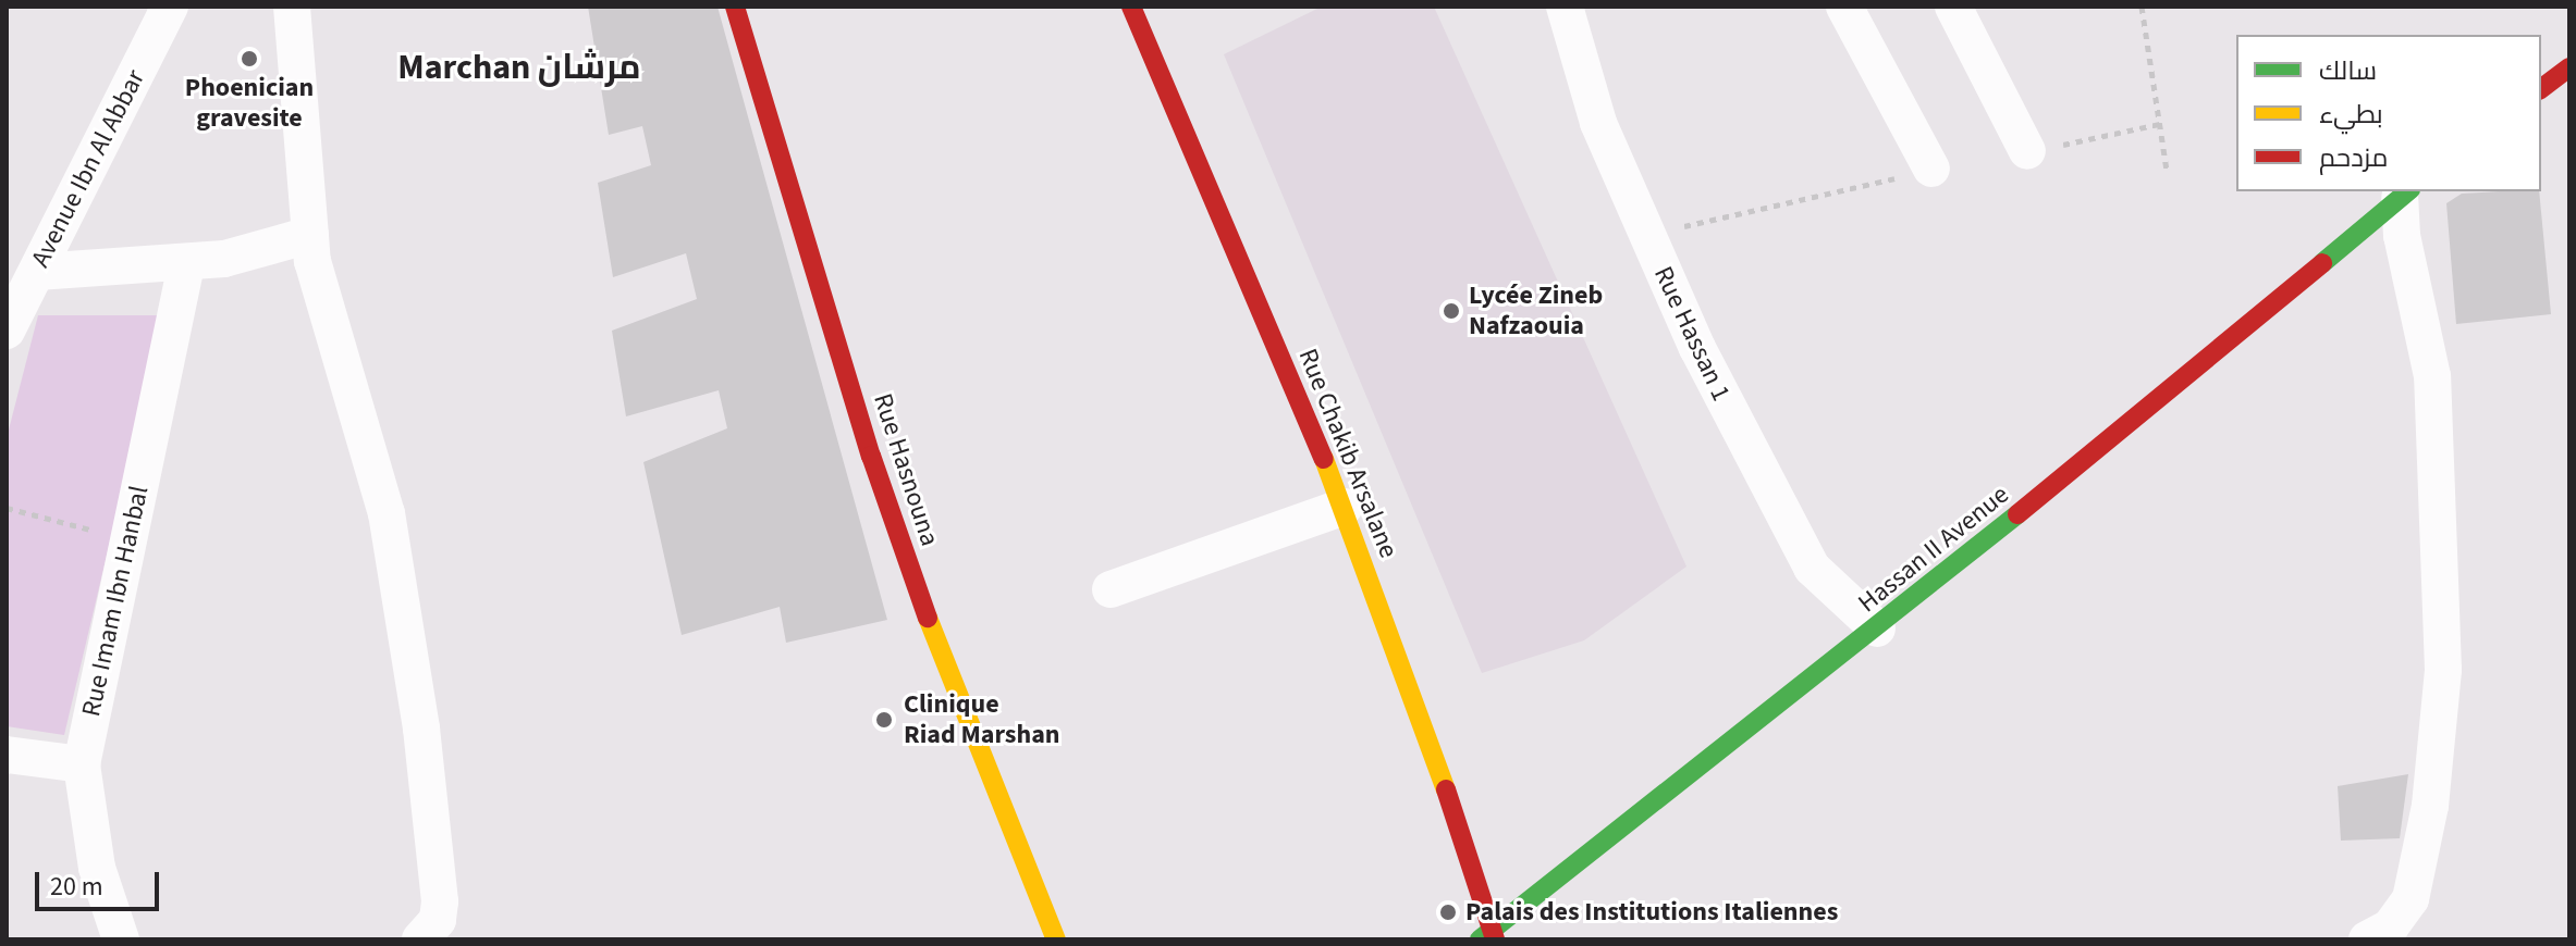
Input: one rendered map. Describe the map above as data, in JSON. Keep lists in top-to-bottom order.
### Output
{
  "streets": {
    "street": [
      "Avenue Ibn Al Abbar",
      "Rue Hassan 1",
      "Rue Chakib Arsalane",
      "Rue Hasnouna",
      "Hassan II Avenue",
      "Rue Imam Ibn Hanbal"
    ]
  },
  "crossings": [
    ["Rue Hassan 1", "Hassan II Avenue"],
    ["Rue Chakib Arsalane", "Hassan II Avenue"]
  ],
  "districts": ["Marchan مرشان"],
  "places": [
    "Phoenician gravesite",
    "Lycée Zineb Nafzaouia",
    "Clinique Riad Marshan",
    "Palais des Institutions Italiennes"
  ],
  "legend": ["سالك", "بطيء", "مزدحم"],
  "scale_bar": "20 m"
}
